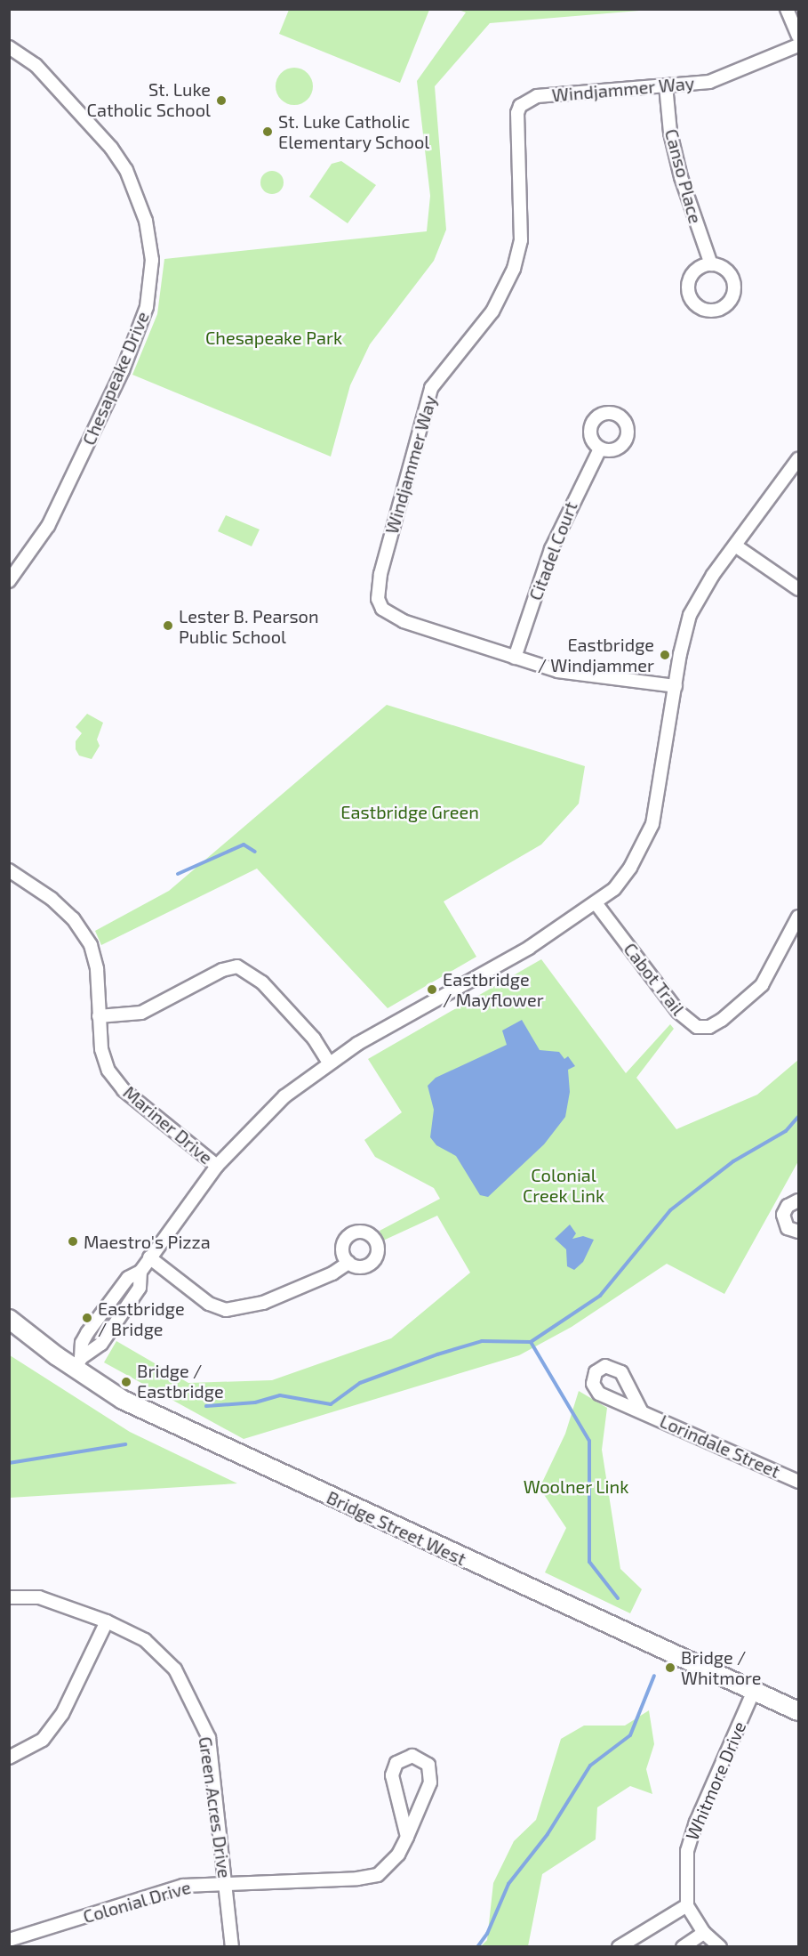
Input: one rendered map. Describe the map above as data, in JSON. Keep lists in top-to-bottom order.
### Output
{
  "streets": {
    "main road": ["Bridge Street West"],
    "street": [
      "Windjammer Way",
      "Canso Place",
      "Chesapeake Drive",
      "Citadel Court",
      "Cabot Trail",
      "Mariner Drive",
      "Lorindale Street",
      "Whitmore Drive",
      "Green Acres Drive",
      "Colonial Drive"
    ]
  },
  "crossings": [
    ["Windjammer Way", "Canso Place"],
    ["Windjammer Way", "Citadel Court"],
    ["Bridge Street West", "Whitmore Drive"],
    ["Green Acres Drive", "Colonial Drive"]
  ],
  "parks": [
    "Chesapeake Park",
    "Eastbridge Green",
    "Colonial Creek Link",
    "Woolner Link"
  ],
  "places": [
    "St. Luke Catholic School",
    "St. Luke Catholic Elementary School",
    "Lester B. Pearson Public School",
    "Eastbridge / Windjammer",
    "Eastbridge / Mayflower",
    "Maestro's Pizza",
    "Eastbridge / Bridge",
    "Bridge / Eastbridge",
    "Bridge / Whitmore"
  ]
}
